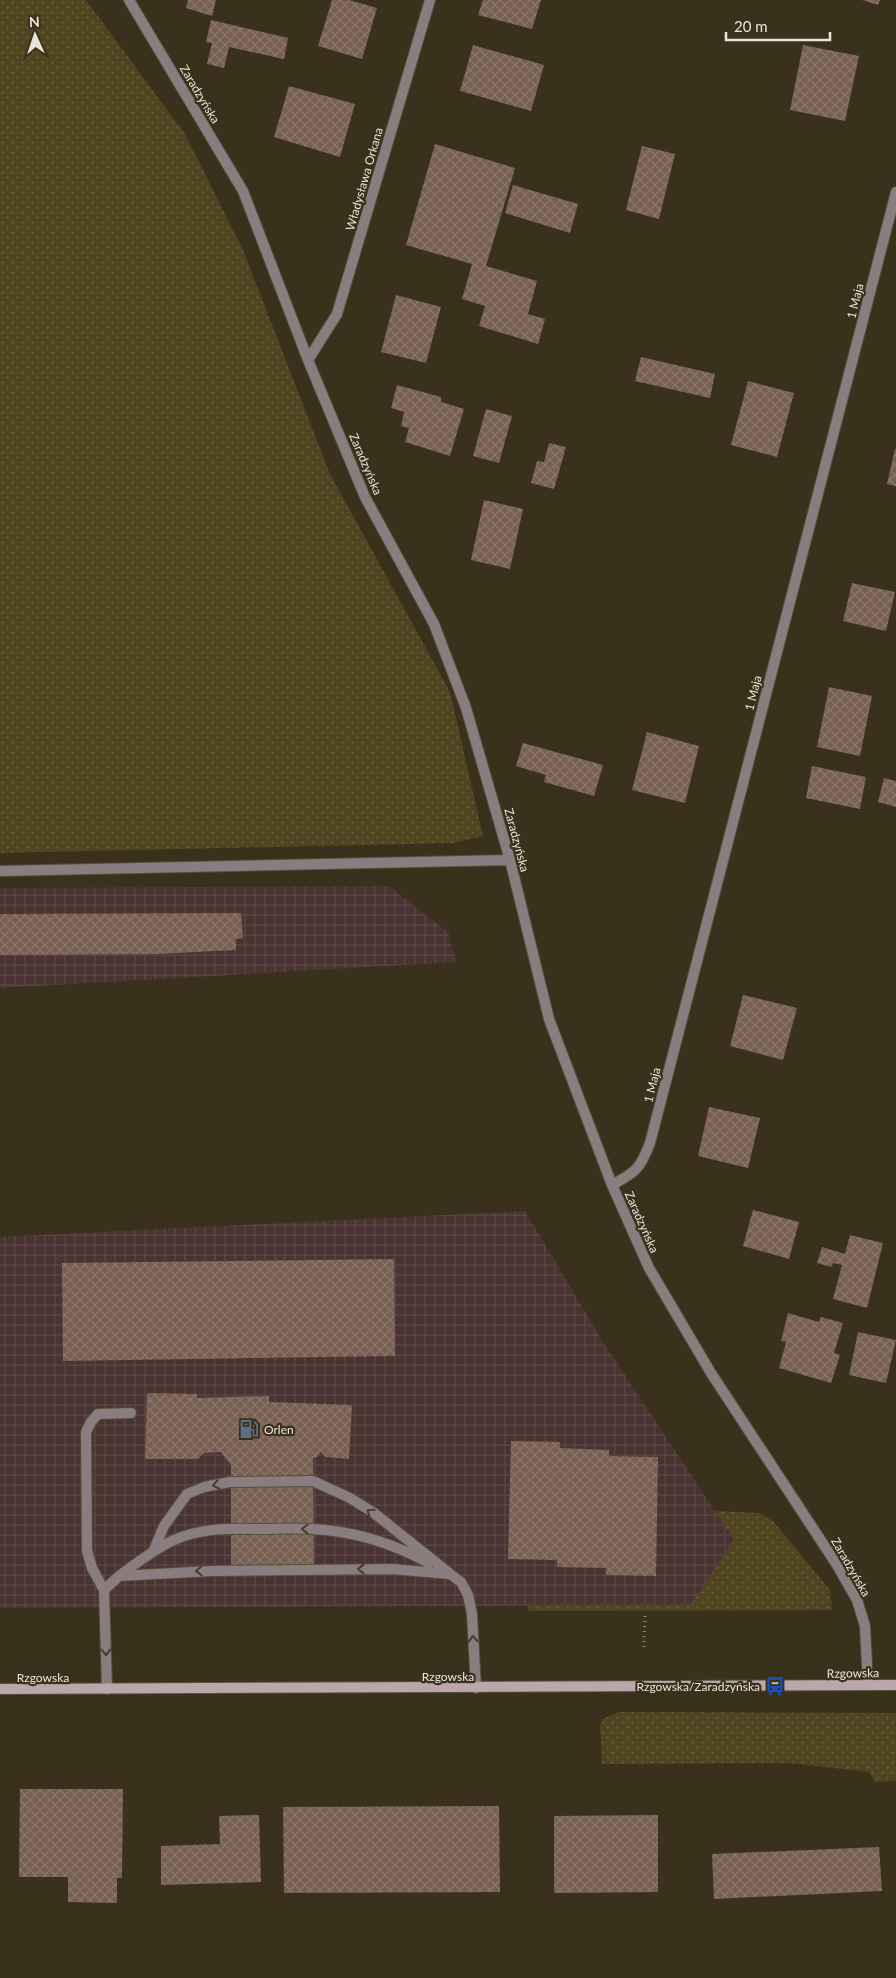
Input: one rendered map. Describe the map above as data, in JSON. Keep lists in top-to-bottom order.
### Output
{
  "streets": {
    "main road": ["Rzgowska"],
    "street": ["Zaradzyńska", "Władysława Orkana", "1 Maja"]
  },
  "crossings": [
    ["Zaradzyńska", "Władysława Orkana"],
    ["Zaradzyńska", "1 Maja"],
    ["Zaradzyńska", "Rzgowska"]
  ],
  "places": {
    "fuel station": ["Orlen"],
    "bus stop": ["Rzgowska/Zaradzyńska"]
  },
  "scale_bar": "20 m",
  "north": "top"
}
